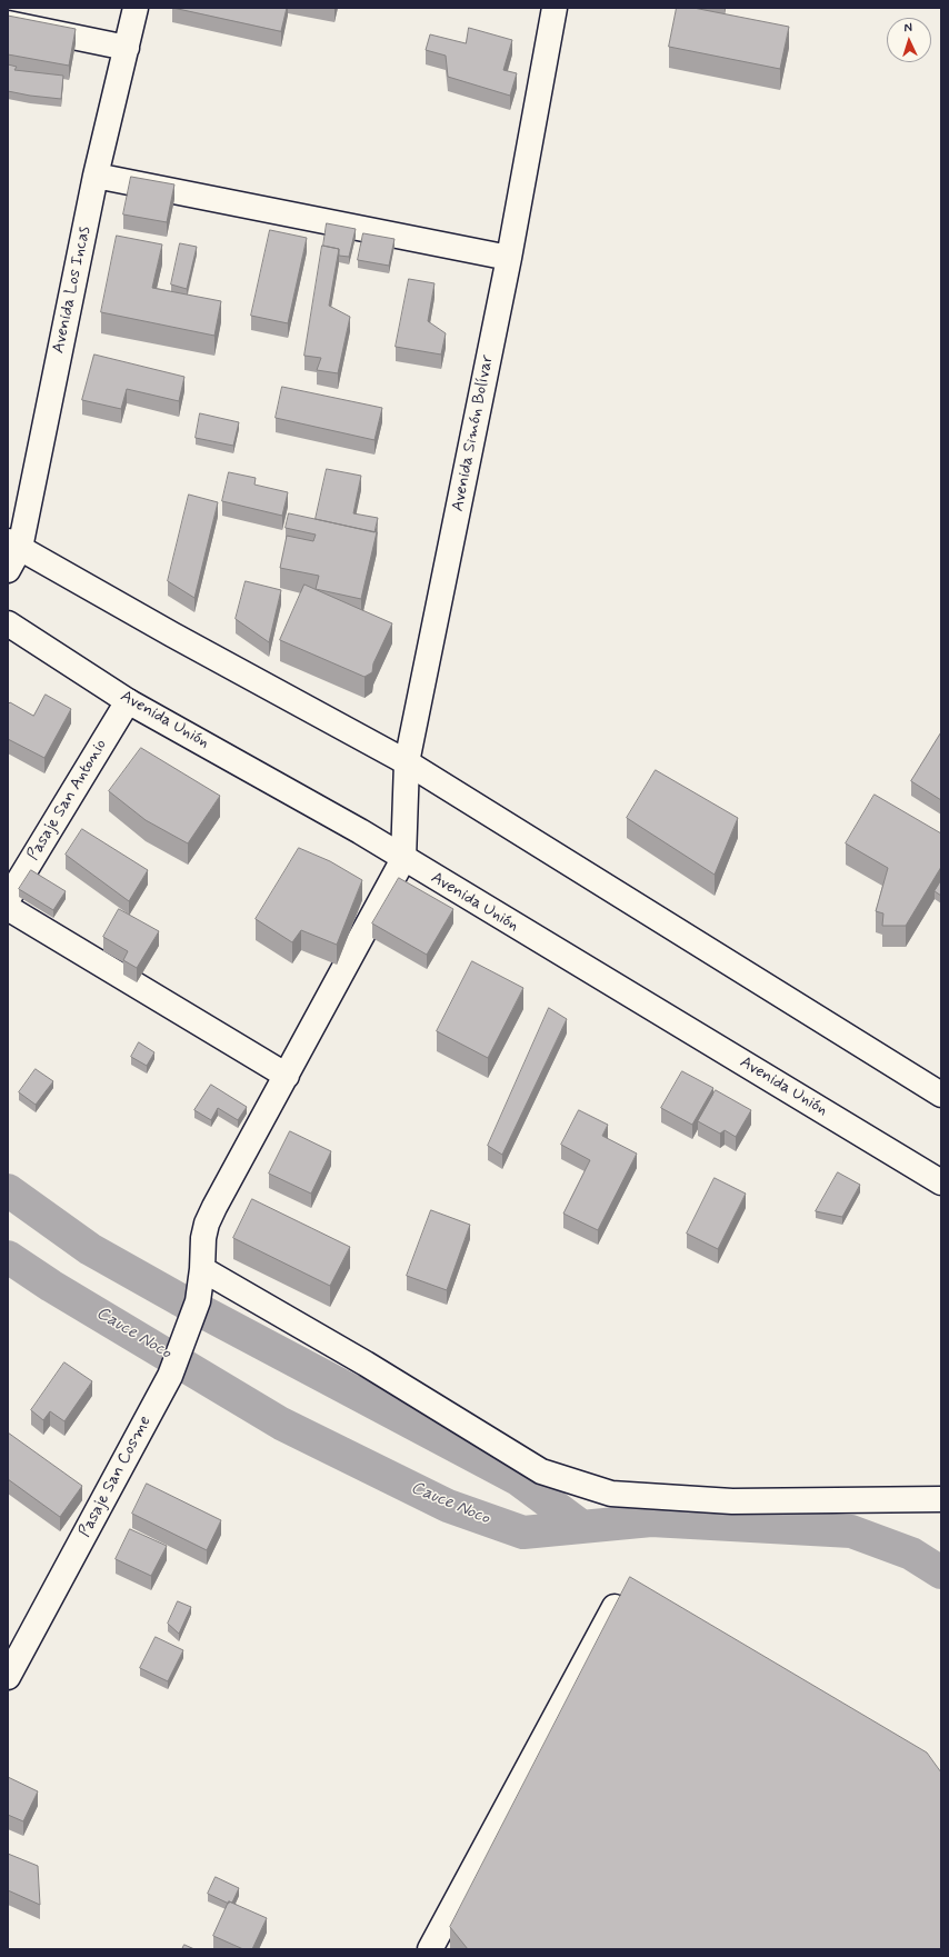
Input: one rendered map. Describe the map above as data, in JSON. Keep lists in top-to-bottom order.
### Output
{
  "streets": {
    "street": [
      "Avenida Los Incas",
      "Avenida Simón Bolívar",
      "Avenida Unión",
      "Pasaje San Antonio",
      "Pasaje San Cosme"
    ]
  },
  "crossings": [
    ["Avenida Simón Bolívar", "Avenida Unión"],
    ["Avenida Simón Bolívar", "Pasaje San Cosme"],
    ["Avenida Unión", "Pasaje San Antonio"],
    ["Avenida Unión", "Pasaje San Cosme"]
  ],
  "water": ["Cauce Noco"],
  "north": "top"
}
